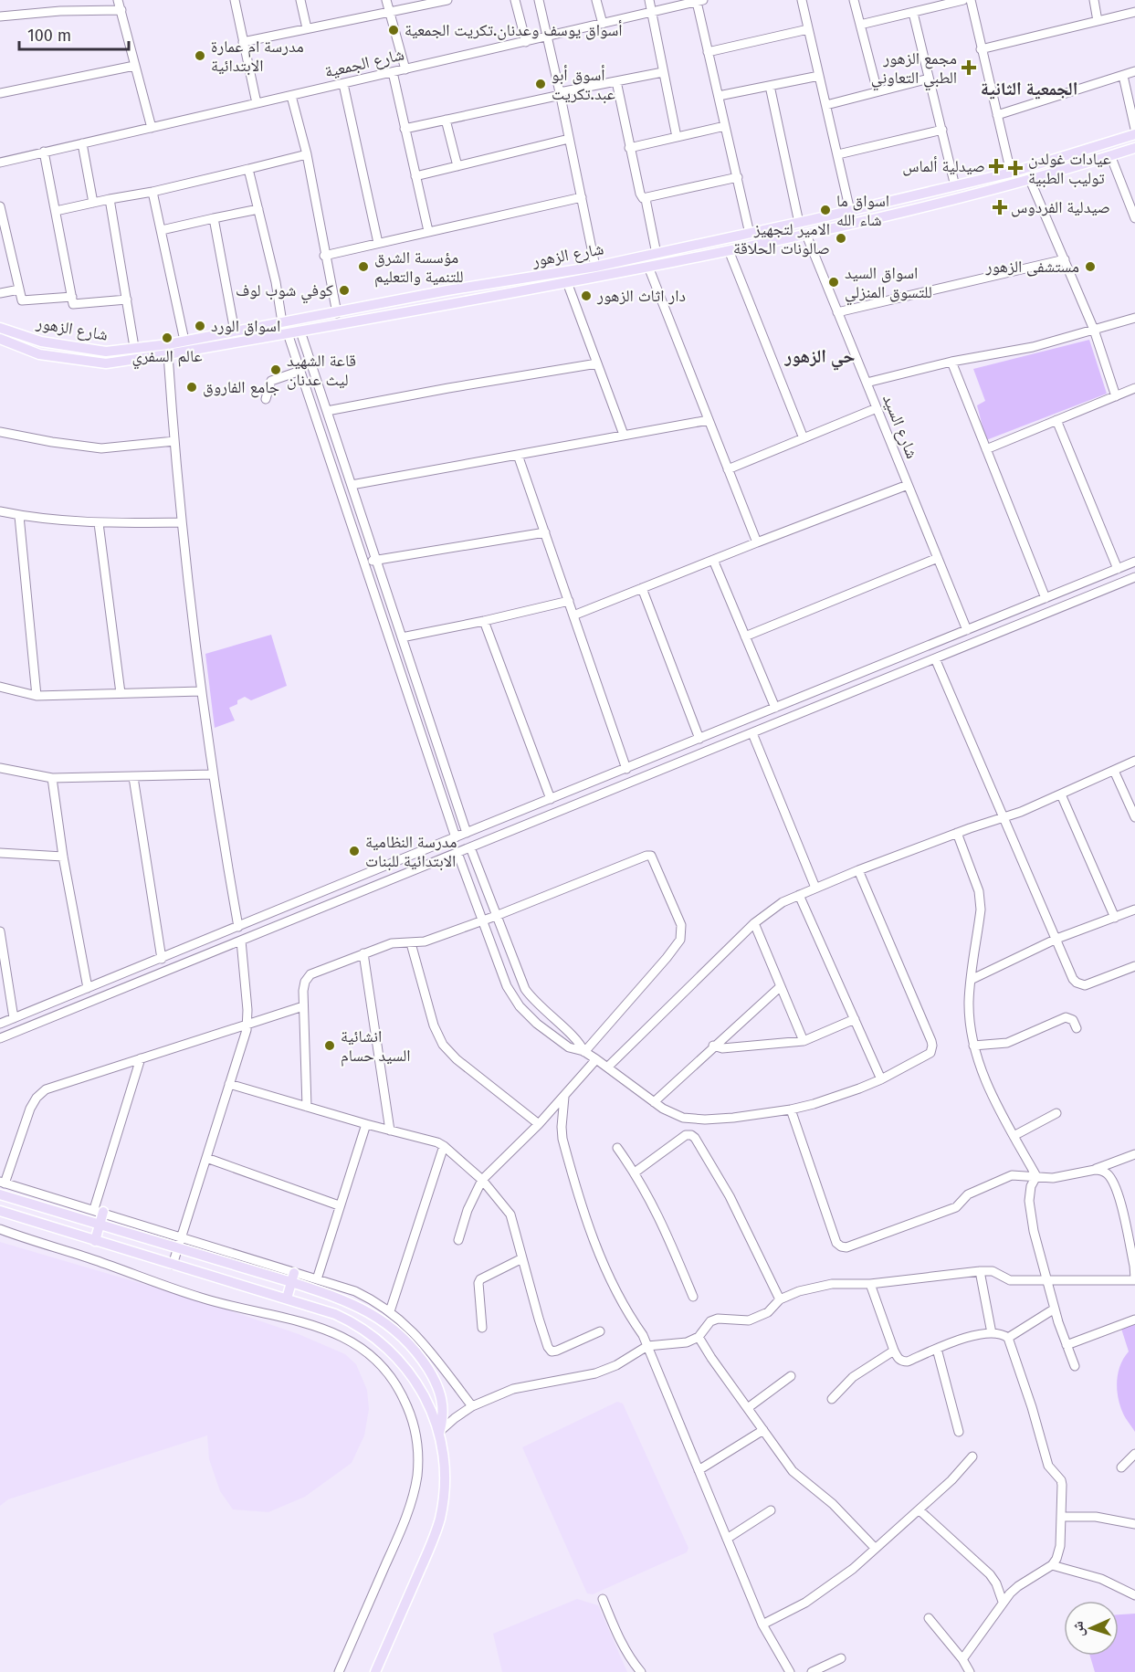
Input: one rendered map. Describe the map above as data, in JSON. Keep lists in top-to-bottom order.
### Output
{
  "streets": {
    "main road": ["شارع الزهور"],
    "street": ["شارع الجمعية", "شارع السيد"]
  },
  "crossings": [
    ["شارع الزهور", "شارع السيد"]
  ],
  "districts": ["الجمعية الثانية", "حي الزهور"],
  "places": {
    "other": [
      "أسواق يوسف وعدنان.تكريت الجمعية",
      "مدرسة ام عمارة الابتدائية",
      "أسوق أبو عبد.تكريت",
      "اسواق ما شاء الله",
      "الامير لتجهيز صالونات الحلاقة",
      "مؤسسة الشرق للتنمية والتعليم",
      "مستشفى الزهور",
      "اسواق السيد للتسوق المنزلي",
      "كوفي شوب لوف",
      "دار اثاث الزهور",
      "اسواق الورد",
      "عالم السفري",
      "قاعة الشهيد ليث عدنان",
      "جامع الفاروق",
      "مدرسة النظامية الابتدائية للبنات",
      "انشائية السيد حسام"
    ],
    "health": [
      "مجمع الزهور الطبي التعاوني",
      "صيدلية ألماس",
      "عيادات غولدن توليب الطبية",
      "صيدلية الفردوس"
    ]
  },
  "scale_bar": "100 m",
  "north": "left"
}
